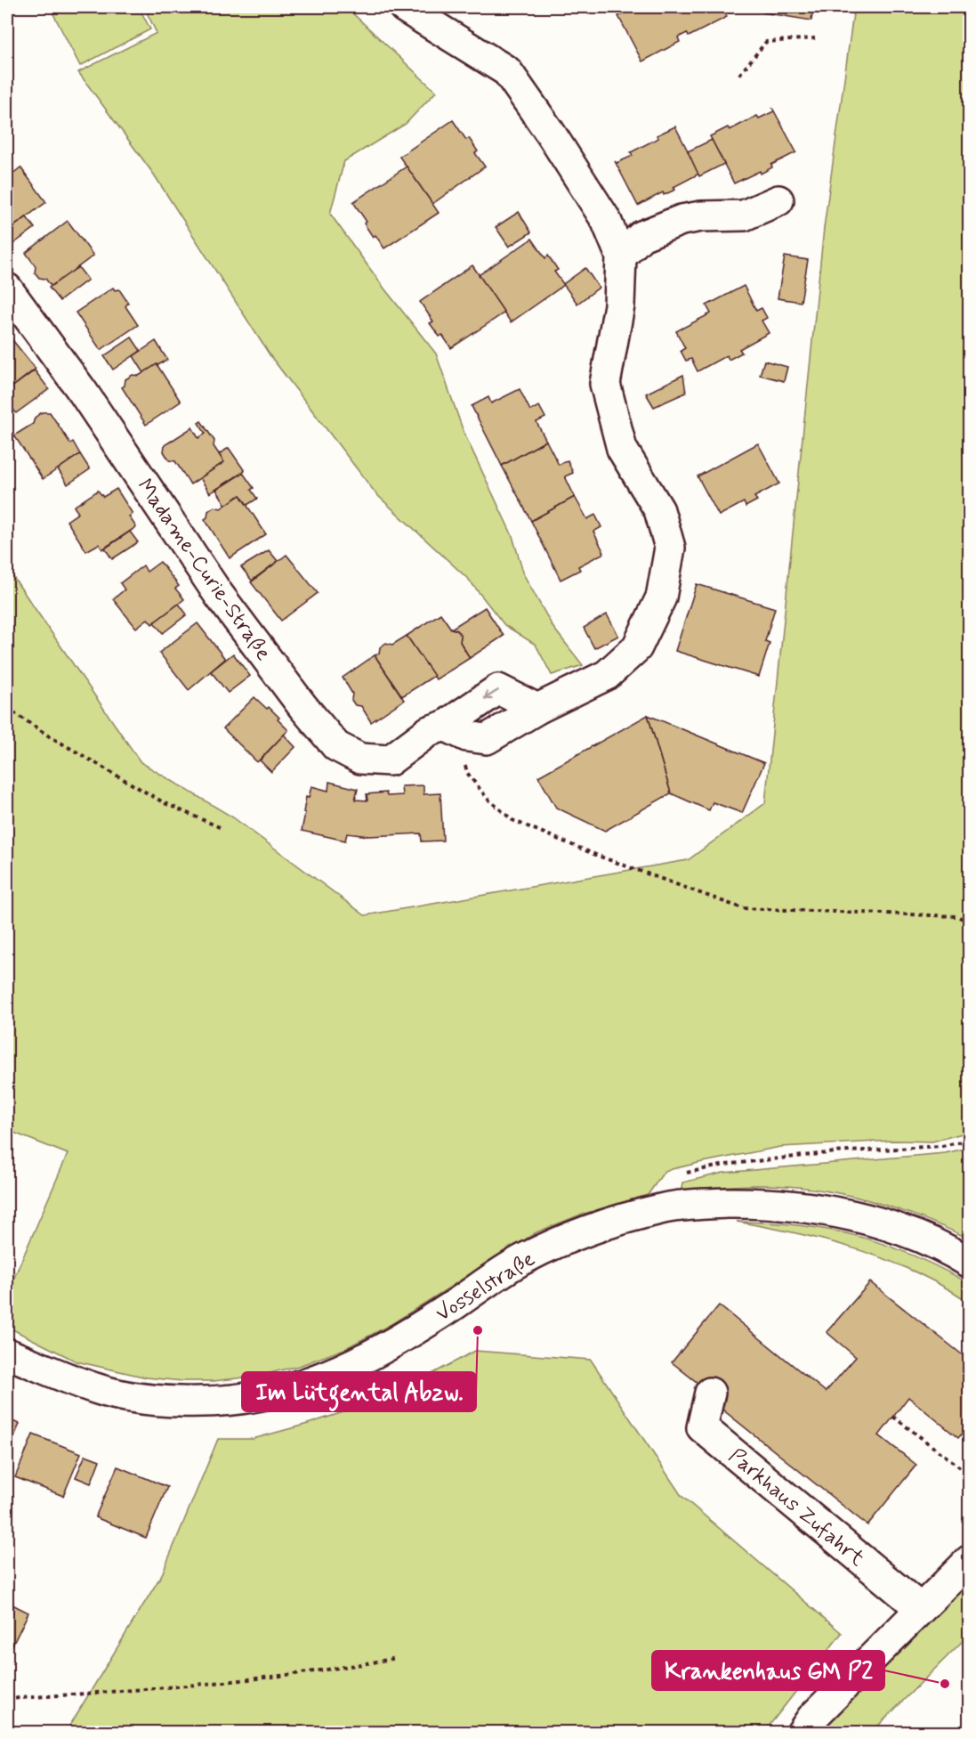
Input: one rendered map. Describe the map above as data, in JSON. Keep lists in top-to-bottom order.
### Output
{
  "streets": {
    "street": ["Madame-Curie-Straße", "Vosselstraße", "Parkhaus Zufahrt"]
  },
  "places": ["Im Lütgental Abzw.", "Krankenhaus GM P2"]
}
